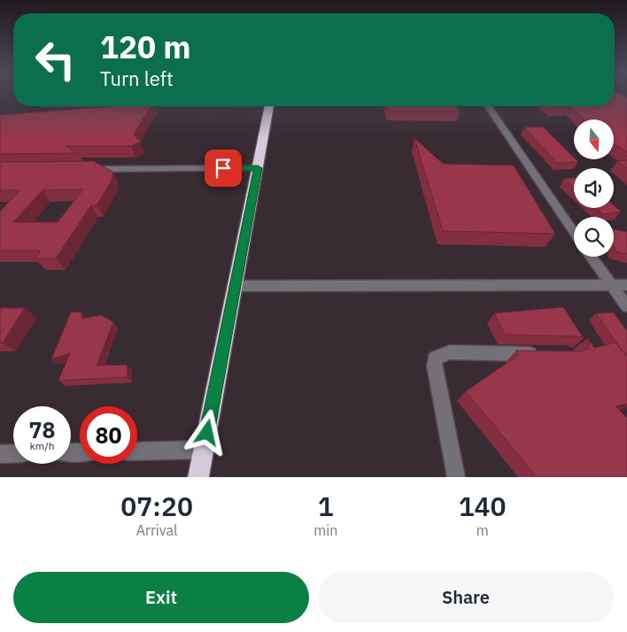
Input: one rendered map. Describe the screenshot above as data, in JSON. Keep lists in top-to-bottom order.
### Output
{
  "north": "bottom",
  "page": {
    "turn": ["120 m", "Turn left"],
    "speed": "78 km/h",
    "limit": "80",
    "eta": [
      "07:20",
      "Arrival",
      "1",
      "min",
      "140",
      "m"
    ],
    "buttons": ["Exit", "Share"]
  }
}
